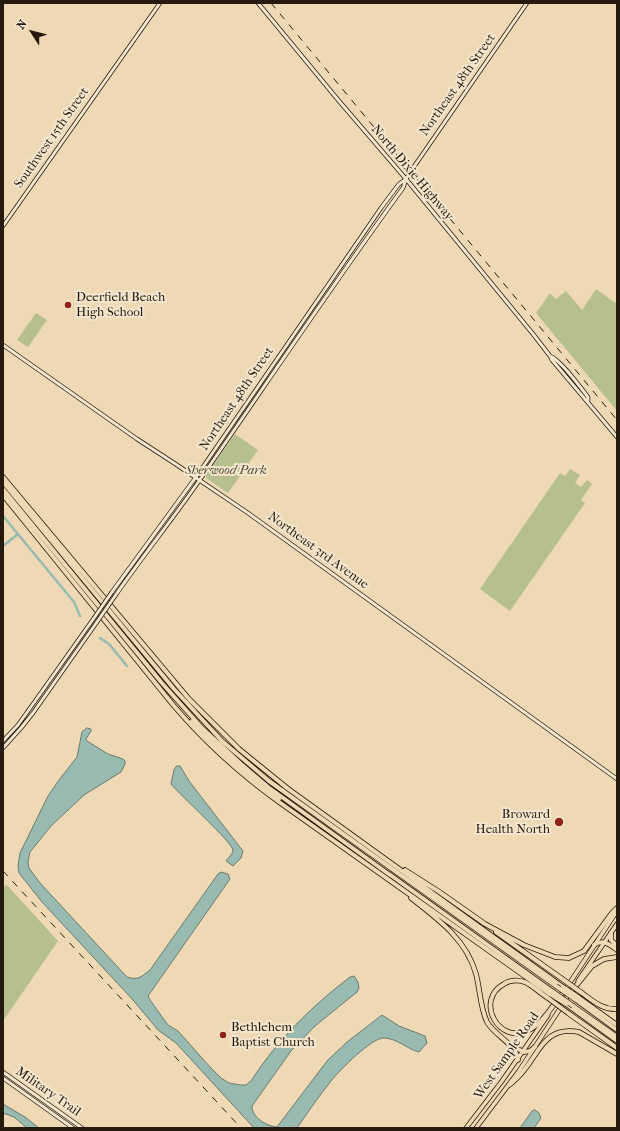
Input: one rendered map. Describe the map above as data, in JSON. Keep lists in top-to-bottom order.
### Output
{
  "streets": {
    "main road": [
      "Northeast 48th Street",
      "Southwest 15th Street",
      "North Dixie Highway",
      "Northeast 3rd Avenue",
      "West Sample Road",
      "Military Trail"
    ]
  },
  "crossings": [
    ["Northeast 48th Street", "North Dixie Highway"],
    ["Northeast 48th Street", "Northeast 3rd Avenue"]
  ],
  "parks": ["Sherwood Park"],
  "places": ["Deerfield Beach High School", "Broward Health North", "Bethlehem Baptist Church"],
  "north": "top left"
}
